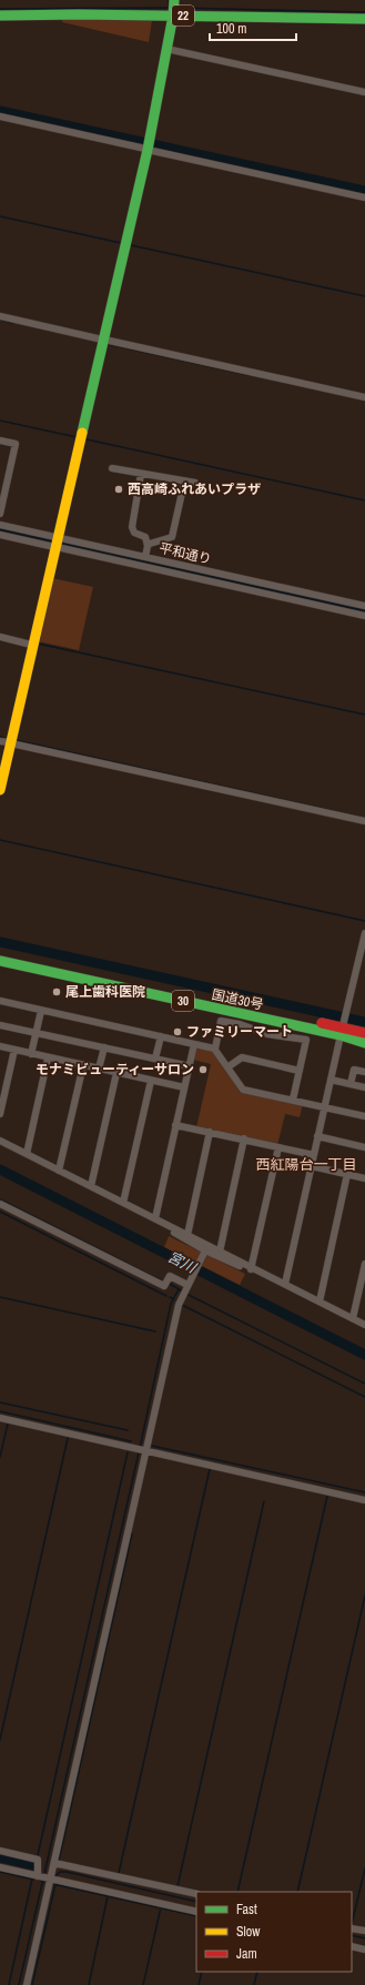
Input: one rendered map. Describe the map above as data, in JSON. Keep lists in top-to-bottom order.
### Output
{
  "streets": {
    "main road": ["22", "国道30号", "30"],
    "street": ["平和通り"]
  },
  "districts": ["西紅陽台一丁目"],
  "water": ["宮川"],
  "places": [
    "西高崎ふれあいプラザ",
    "尾上歯科医院",
    "ファミリーマート",
    "モナミビューティーサロン"
  ],
  "legend": ["Fast", "Slow", "Jam"],
  "scale_bar": "100 m"
}
